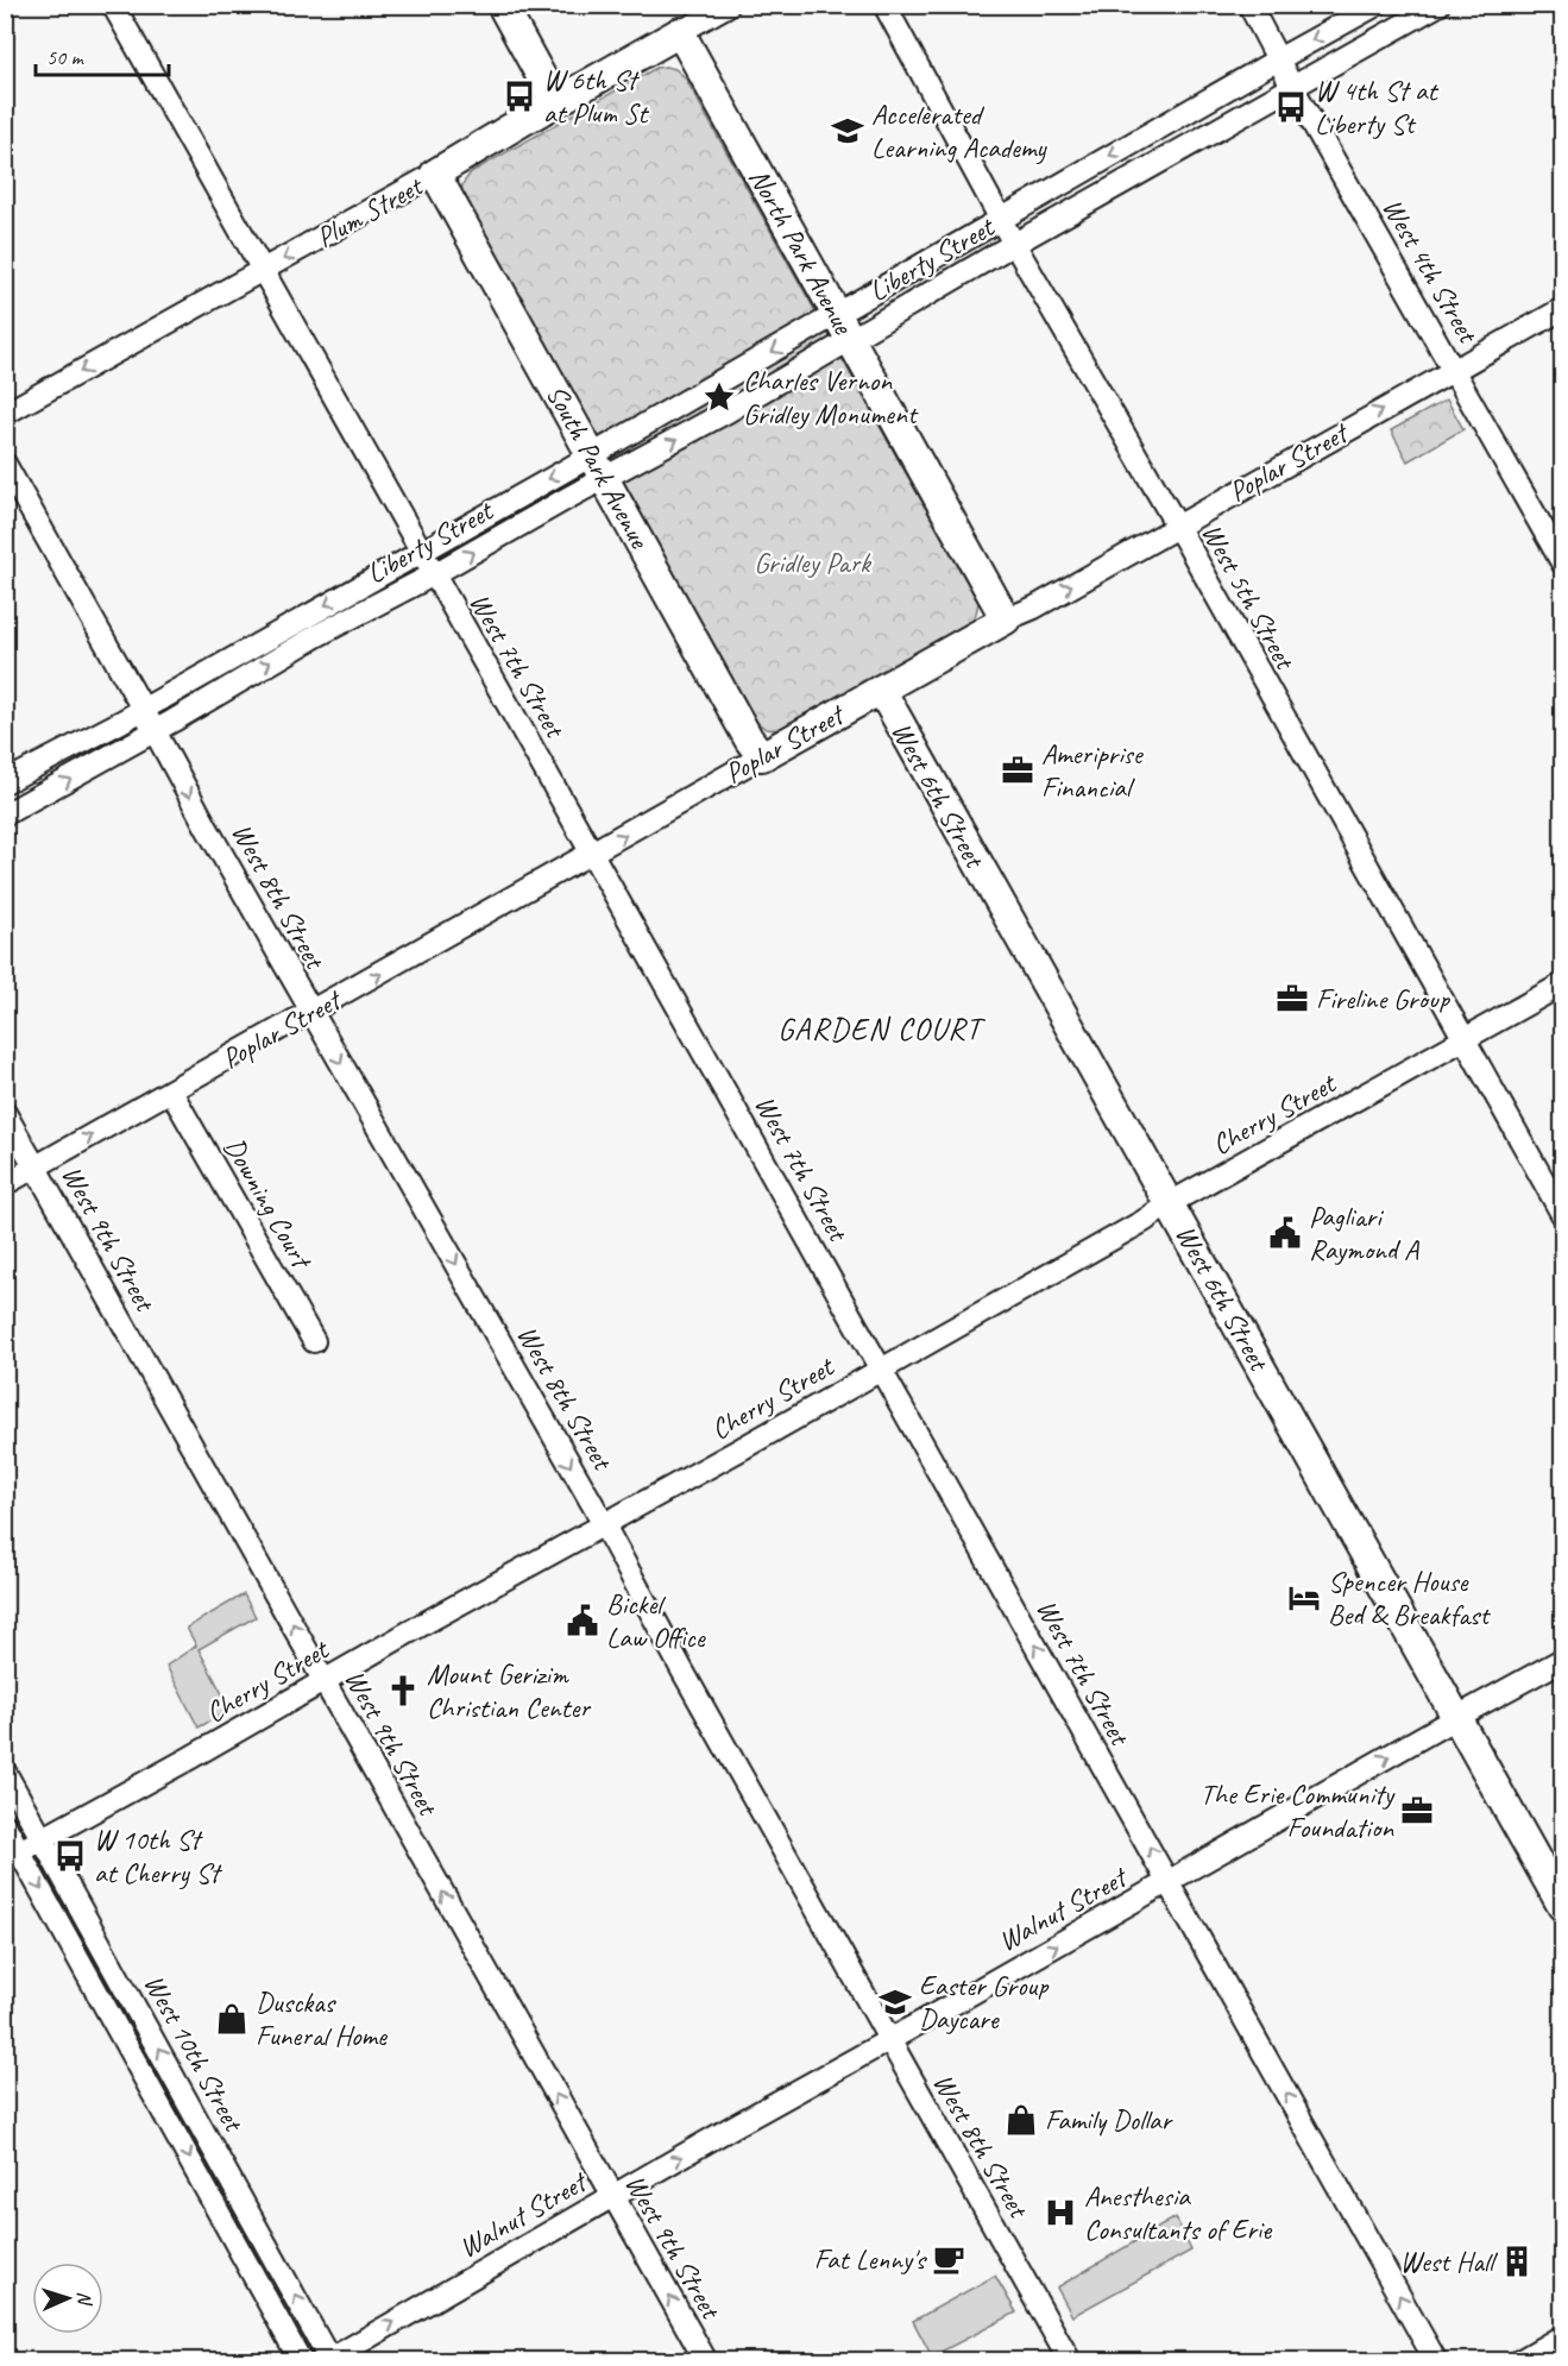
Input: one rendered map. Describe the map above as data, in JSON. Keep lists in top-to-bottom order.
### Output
{
  "streets": {
    "main road": [
      "Plum Street",
      "North Park Avenue",
      "Poplar Street",
      "South Park Avenue",
      "West 6th Street"
    ],
    "street": [
      "Liberty Street",
      "West 4th Street",
      "West 5th Street",
      "West 7th Street",
      "West 8th Street",
      "Cherry Street",
      "Downing Court",
      "West 9th Street",
      "Walnut Street",
      "West 10th Street"
    ]
  },
  "crossings": [
    ["Plum Street", "North Park Avenue"],
    ["Plum Street", "South Park Avenue"],
    ["Plum Street", "West 7th Street"],
    ["North Park Avenue", "Liberty Street"],
    ["North Park Avenue", "Poplar Street"],
    ["Liberty Street", "West 4th Street"],
    ["Liberty Street", "South Park Avenue"],
    ["Liberty Street", "West 5th Street"],
    ["Liberty Street", "West 7th Street"],
    ["Liberty Street", "West 8th Street"],
    ["West 4th Street", "Poplar Street"],
    ["Poplar Street", "South Park Avenue"],
    ["Poplar Street", "West 5th Street"],
    ["Poplar Street", "West 7th Street"],
    ["Poplar Street", "West 6th Street"],
    ["Poplar Street", "West 8th Street"],
    ["Poplar Street", "Downing Court"],
    ["Poplar Street", "West 9th Street"],
    ["West 5th Street", "Cherry Street"],
    ["West 7th Street", "Cherry Street"],
    ["West 7th Street", "Walnut Street"],
    ["West 6th Street", "Cherry Street"],
    ["West 6th Street", "Walnut Street"],
    ["West 8th Street", "Cherry Street"],
    ["West 8th Street", "Walnut Street"],
    ["Cherry Street", "West 9th Street"],
    ["Cherry Street", "West 10th Street"],
    ["West 9th Street", "Walnut Street"],
    ["Walnut Street", "West 10th Street"]
  ],
  "one_way": [
    "Plum Street",
    "Poplar Street",
    "West 7th Street",
    "West 8th Street",
    "West 9th Street",
    "Walnut Street"
  ],
  "districts": ["GARDEN COURT"],
  "parks": ["Gridley Park"],
  "places": {
    "bus stop": ["W 6th St at Plum St", "W 4th St at Liberty St", "W 10th St at Cherry St"],
    "school or university": ["Accelerated Learning Academy", "Easter Group Daycare"],
    "place": ["Charles Vernon Gridley Monument"],
    "office": ["Ameriprise Financial", "Fireline Group", "The Erie Community Foundation"],
    "public building": ["Pagliari Raymond A", "Bickel Law Office"],
    "hotel": ["Spencer House Bed & Breakfast"],
    "church": ["Mount Gerizim Christian Center"],
    "shop": ["Dusckas Funeral Home", "Family Dollar"],
    "hospital": ["Anesthesia Consultants of Erie"],
    "cafe": ["Fat Lenny's"],
    "building": ["West Hall"]
  },
  "scale_bar": "50 m",
  "north": "right"
}
